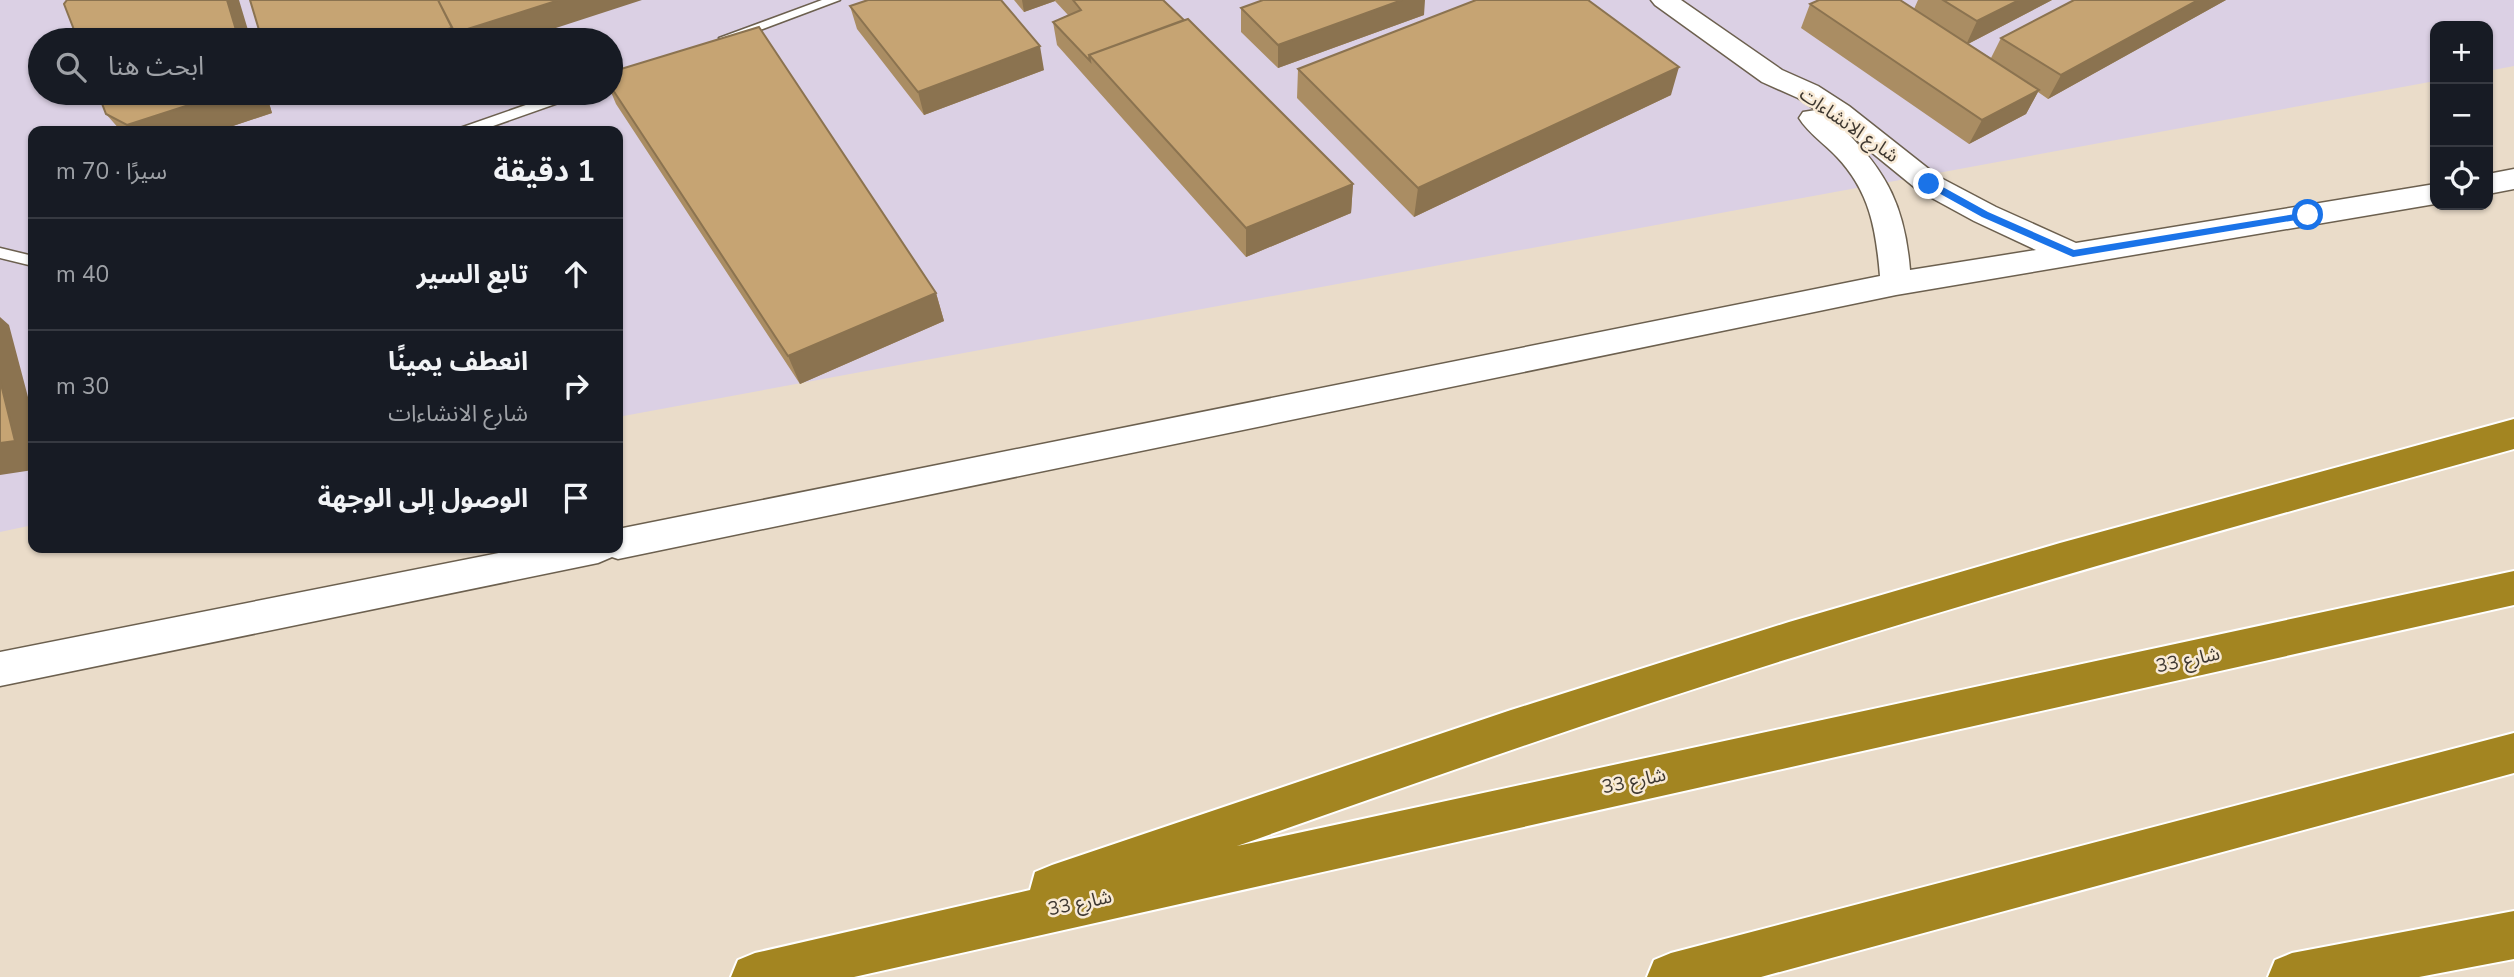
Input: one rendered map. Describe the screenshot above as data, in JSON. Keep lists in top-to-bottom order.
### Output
{
  "streets": {
    "highway": ["شارع 33"],
    "street": ["شارع الانشاءات"]
  },
  "page": {
    "map_buttons": ["+", "−"],
    "search": "ابحث هنا",
    "heading": ["1 دقيقة", "سيرًا · 70 m"],
    "list": [
      ["تابع السير", "40 m"],
      ["انعطف يمينًا", "شارع الانشاءات", "30 m"],
      "الوصول إلى الوجهة"
    ]
  }
}
